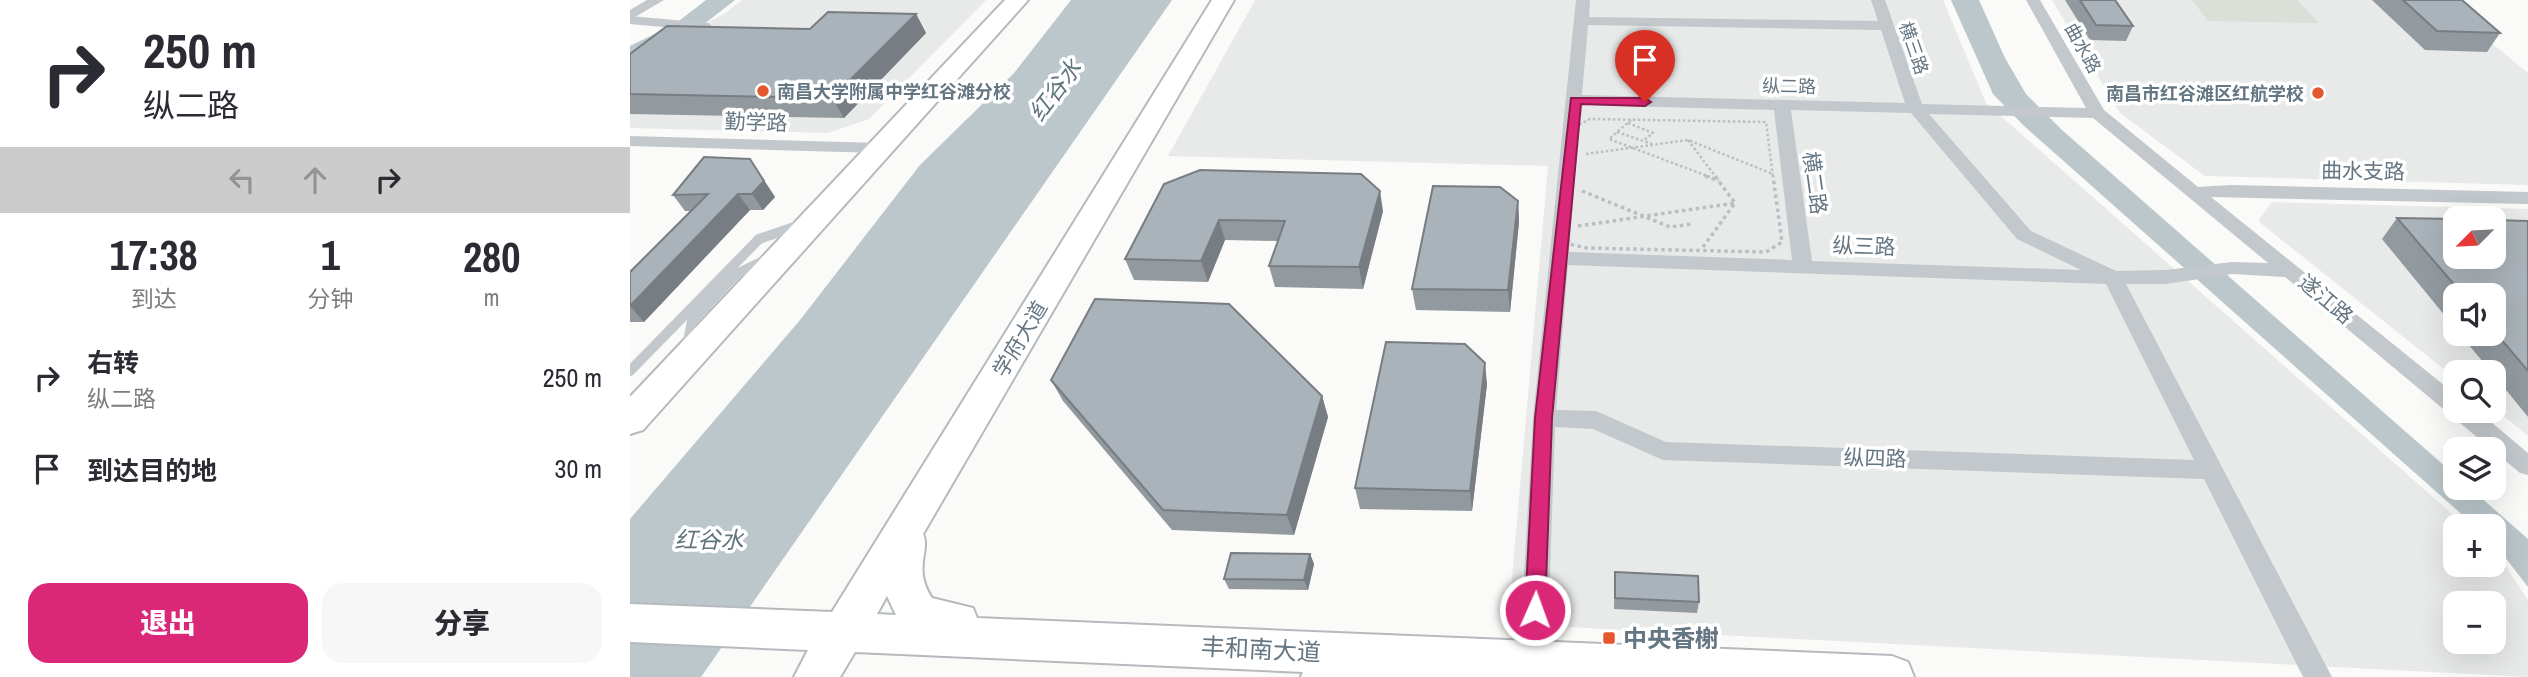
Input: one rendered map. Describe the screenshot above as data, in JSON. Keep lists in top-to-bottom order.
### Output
{
  "streets": {
    "main road": ["学府大道", "丰和南大道"],
    "street": [
      "横三路",
      "曲水路",
      "纵二路",
      "勤学路",
      "曲水支路",
      "横二路",
      "纵三路",
      "遂江路",
      "纵四路"
    ]
  },
  "crossings": [
    ["横三路", "纵二路"],
    ["曲水路", "纵二路"],
    ["曲水路", "曲水支路"],
    ["曲水路", "遂江路"],
    ["纵二路", "横二路"],
    ["曲水支路", "遂江路"],
    ["横二路", "纵三路"],
    ["纵三路", "遂江路"],
    ["学府大道", "丰和南大道"]
  ],
  "water": ["红谷水"],
  "places": {
    "other": ["南昌大学附属中学红谷滩分校", "南昌市红谷滩区红航学校"],
    "transit": ["中央香榭"]
  },
  "north": "bottom left",
  "page": {
    "turn": ["250 m", "纵二路"],
    "map_buttons": ["+", "−"],
    "eta": [
      "17:38",
      "到达",
      "1",
      "分钟",
      "280",
      "m"
    ],
    "list": [
      {
        "name": "右转",
        "note": "纵二路",
        "value": "250 m"
      },
      {
        "name": "到达目的地",
        "value": "30 m"
      }
    ],
    "buttons": ["退出", "分享"]
  }
}
